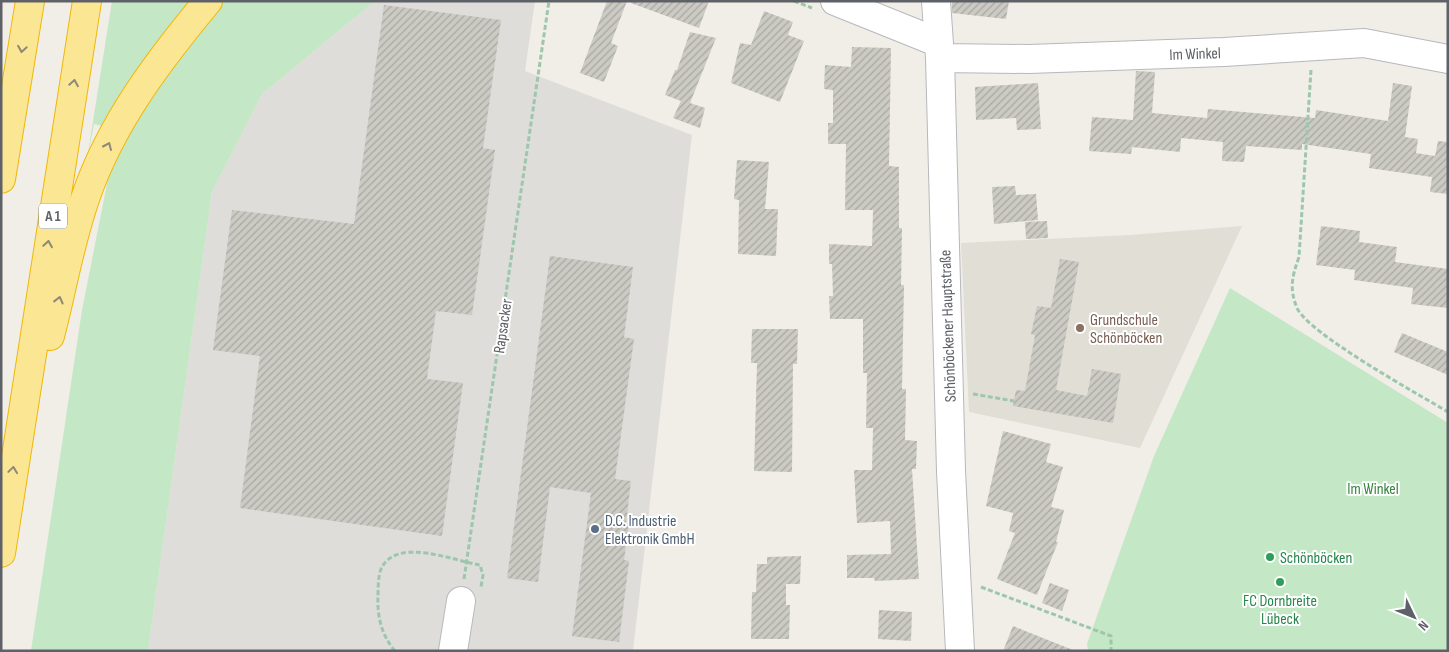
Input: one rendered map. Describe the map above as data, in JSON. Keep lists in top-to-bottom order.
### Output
{
  "streets": {
    "highway": ["A 1"],
    "street": ["Im Winkel", "Schönböckener Hauptstraße"],
    "path": ["Rapsacker"]
  },
  "crossings": [
    ["Im Winkel", "Schönböckener Hauptstraße"]
  ],
  "parks": ["Im Winkel"],
  "places": [
    "Grundschule Schönböcken",
    "D.C. Industrie Elektronik GmbH",
    "Schönböcken",
    "FC Dornbreite Lübeck"
  ],
  "north": "bottom right"
}
